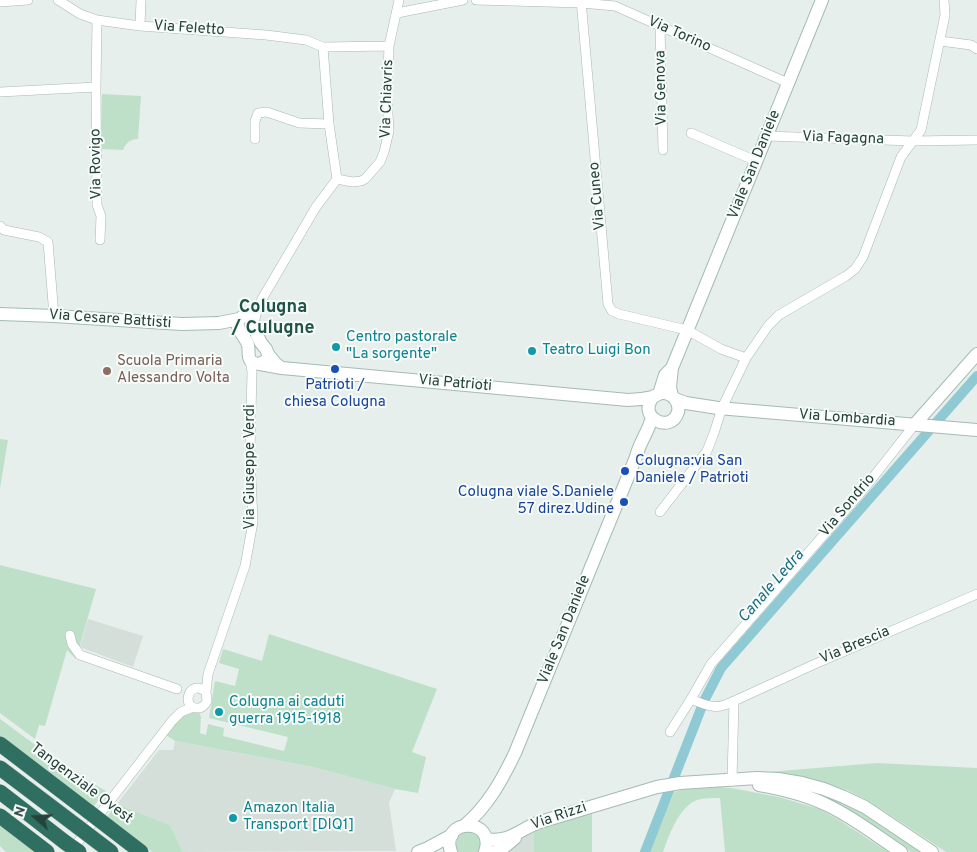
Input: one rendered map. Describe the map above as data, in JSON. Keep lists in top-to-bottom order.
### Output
{
  "streets": {
    "highway": ["Tangenziale Ovest"],
    "street": [
      "Via Feletto",
      "Via Torino",
      "Via Genova",
      "Via Chiavris",
      "Via Fagagna",
      "Via Rovigo",
      "Viale San Daniele",
      "Via Cuneo",
      "Via Cesare Battisti",
      "Via Patrioti",
      "Via Lombardia",
      "Via Giuseppe Verdi",
      "Via Sondrio",
      "Via Brescia",
      "Via Rizzi"
    ]
  },
  "crossings": [
    ["Via Feletto", "Via Chiavris"],
    ["Via Feletto", "Via Rovigo"],
    ["Via Torino", "Via Genova"],
    ["Via Torino", "Viale San Daniele"],
    ["Via Torino", "Via Cuneo"],
    ["Via Fagagna", "Viale San Daniele"],
    ["Viale San Daniele", "Via Cuneo"],
    ["Viale San Daniele", "Via Patrioti"],
    ["Viale San Daniele", "Via Lombardia"],
    ["Viale San Daniele", "Via Rizzi"],
    ["Via Patrioti", "Via Lombardia"],
    ["Via Patrioti", "Via Giuseppe Verdi"],
    ["Via Lombardia", "Via Sondrio"],
    ["Via Sondrio", "Via Brescia"]
  ],
  "districts": ["Colugna / Culugne"],
  "water": ["Canale Ledra"],
  "places": [
    "Centro pastorale \"La sorgente\"",
    "Teatro Luigi Bon",
    "Patrioti / chiesa Colugna",
    "Scuola Primaria Alessandro Volta",
    "Colugna:via San Daniele / Patrioti",
    "Colugna viale S.Daniele 57 direz.Udine",
    "Colugna ai caduti guerra 1915-1918",
    "Amazon Italia Transport [DIQ1]"
  ],
  "north": "left"
}
